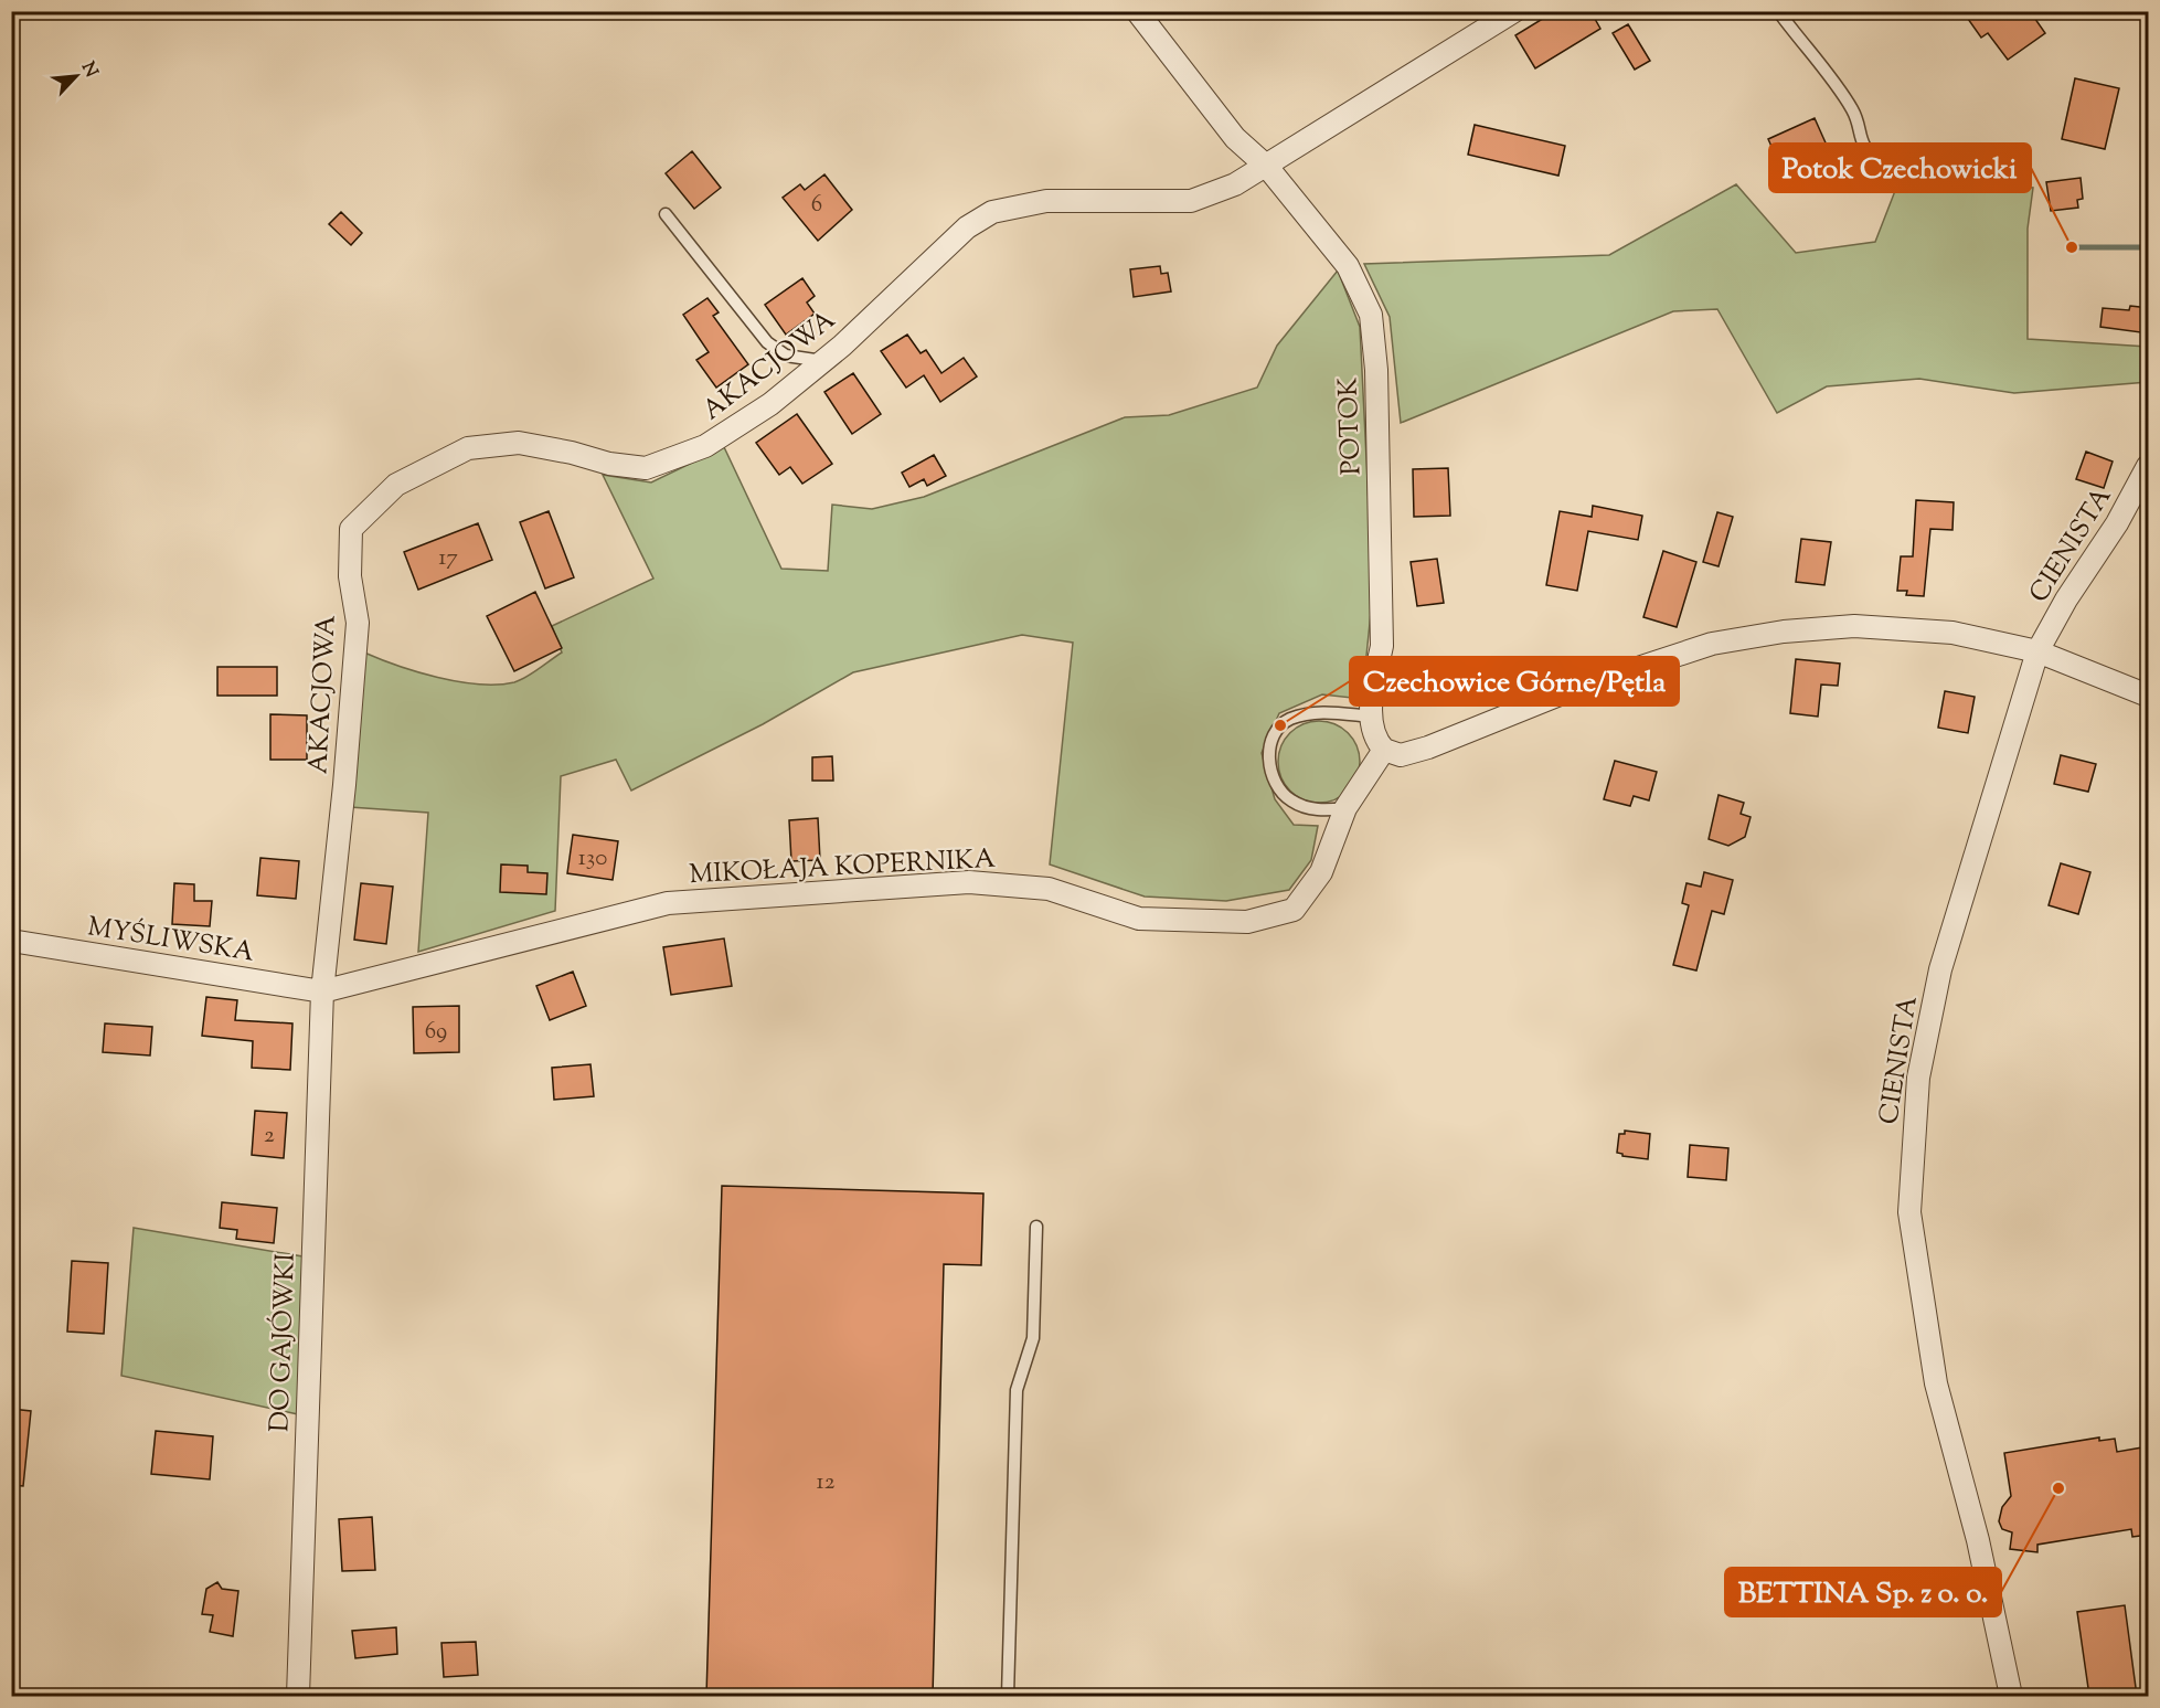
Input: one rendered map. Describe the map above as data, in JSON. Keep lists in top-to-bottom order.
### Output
{
  "streets": {
    "street": [
      "AKACJOWA",
      "POTOK",
      "CIENISTA",
      "MIKOŁAJA KOPERNIKA",
      "MYŚLIWSKA",
      "DO GAJÓWKI"
    ]
  },
  "crossings": [
    ["AKACJOWA", "POTOK"],
    ["AKACJOWA", "MIKOŁAJA KOPERNIKA"],
    ["AKACJOWA", "MYŚLIWSKA"],
    ["AKACJOWA", "DO GAJÓWKI"],
    ["POTOK", "MIKOŁAJA KOPERNIKA"],
    ["MIKOŁAJA KOPERNIKA", "MYŚLIWSKA"],
    ["MIKOŁAJA KOPERNIKA", "DO GAJÓWKI"],
    ["MYŚLIWSKA", "DO GAJÓWKI"]
  ],
  "places": ["Potok Czechowicki", "Czechowice Górne/Pętla", "BETTINA Sp. z o. o."],
  "house_numbers": [
    "6",
    "17",
    "130",
    "69",
    "2",
    "12"
  ],
  "north": "top right"
}
